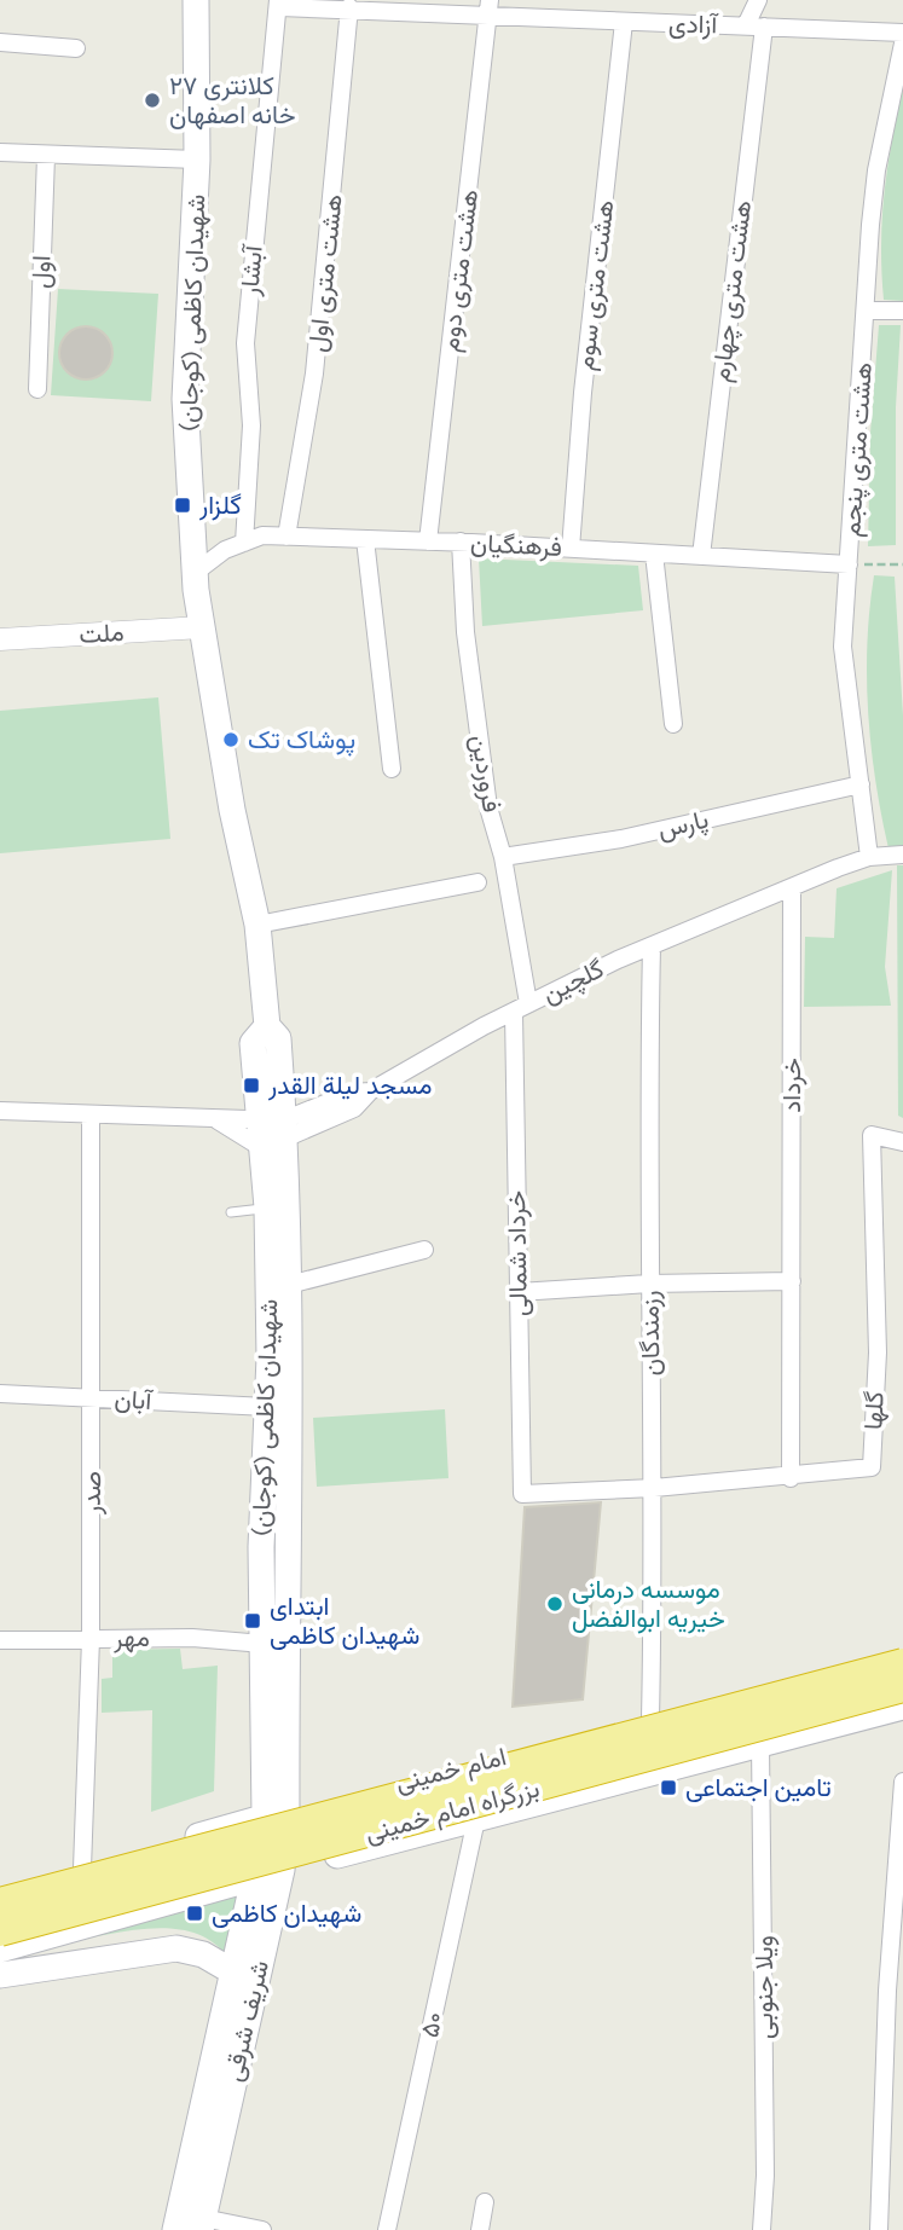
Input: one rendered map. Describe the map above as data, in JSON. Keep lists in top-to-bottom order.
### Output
{
  "streets": {
    "highway": ["بزرگراه امام خمینی"],
    "main road": ["شهیدان کاظمی (کوجان)", "امام خمینی", "شریف شرقی"],
    "street": [
      "آزادی",
      "آبشار",
      "هشت متری دوم",
      "اول",
      "هشت متری اول",
      "هشت متری سوم",
      "هشت متری چهارم",
      "هشت متری پنجم",
      "فرهنگیان",
      "ملت",
      "فروردین",
      "پارس",
      "گلچین",
      "خرداد",
      "خرداد شمالی",
      "رزمندگان",
      "آبان",
      "گلها",
      "صدر",
      "مهر",
      "ویلا جنوبی",
      "۵۰"
    ]
  },
  "crossings": [
    ["آزادی", "آبشار"],
    ["آزادی", "هشت متری دوم"],
    ["آزادی", "هشت متری اول"],
    ["آزادی", "هشت متری سوم"],
    ["آزادی", "هشت متری چهارم"],
    ["آبشار", "فرهنگیان"],
    ["هشت متری دوم", "فرهنگیان"],
    ["هشت متری اول", "فرهنگیان"],
    ["هشت متری سوم", "فرهنگیان"],
    ["هشت متری چهارم", "فرهنگیان"],
    ["شهیدان کاظمی (کوجان)", "فرهنگیان"],
    ["شهیدان کاظمی (کوجان)", "ملت"],
    ["شهیدان کاظمی (کوجان)", "گلچین"],
    ["شهیدان کاظمی (کوجان)", "آبان"],
    ["شهیدان کاظمی (کوجان)", "مهر"],
    ["شهیدان کاظمی (کوجان)", "امام خمینی"],
    ["شهیدان کاظمی (کوجان)", "شریف شرقی"],
    ["هشت متری پنجم", "فرهنگیان"],
    ["هشت متری پنجم", "پارس"],
    ["هشت متری پنجم", "گلچین"],
    ["فرهنگیان", "فروردین"],
    ["فروردین", "پارس"],
    ["فروردین", "گلچین"],
    ["فروردین", "خرداد شمالی"],
    ["گلچین", "خرداد"],
    ["گلچین", "خرداد شمالی"],
    ["گلچین", "رزمندگان"],
    ["خرداد", "گلها"],
    ["خرداد شمالی", "گلها"],
    ["رزمندگان", "گلها"],
    ["رزمندگان", "امام خمینی"],
    ["آبان", "صدر"],
    ["صدر", "مهر"],
    ["صدر", "امام خمینی"],
    ["امام خمینی", "شریف شرقی"]
  ],
  "places": {
    "other": ["کلانتری ۲۷ خانه اصفهان", "پوشاک تک", "موسسه درمانی خیریه ابوالفضل"],
    "transit": [
      "گلزار",
      "مسجد لیلة القدر",
      "ابتدای شهیدان کاظمی",
      "تامین اجتماعی",
      "شهیدان کاظمی"
    ]
  }
}
